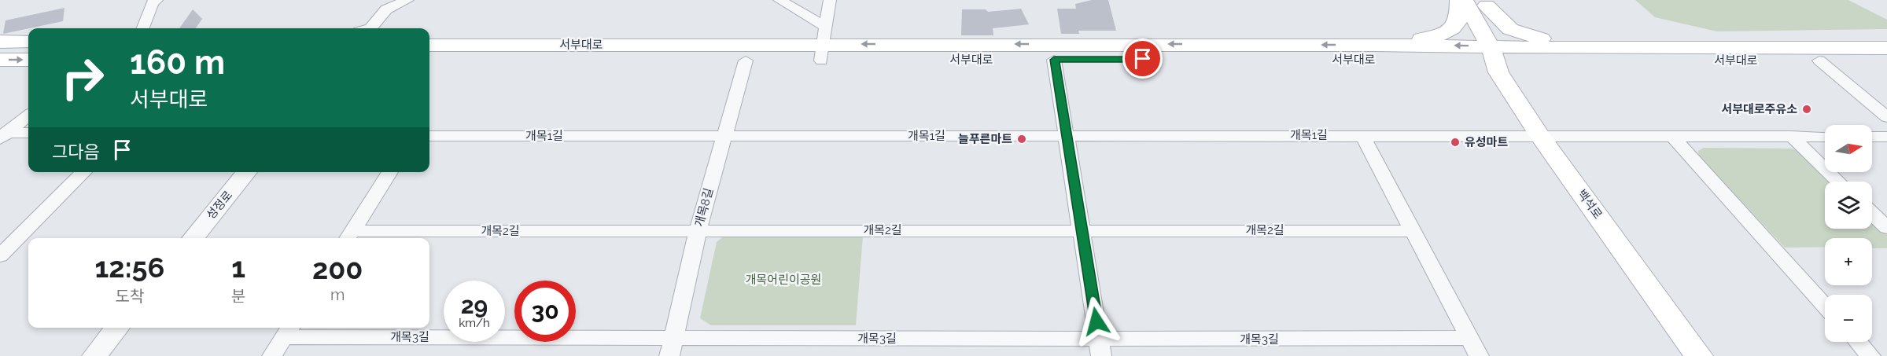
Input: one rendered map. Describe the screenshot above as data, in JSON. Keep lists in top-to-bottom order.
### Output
{
  "streets": {
    "main road": ["서부대로", "백석로"],
    "street": [
      "개목1길",
      "성정로",
      "개목8길",
      "개목2길",
      "개목3길"
    ]
  },
  "crossings": [
    ["서부대로", "백석로"],
    ["서부대로", "개목8길"],
    ["개목1길", "백석로"],
    ["개목1길", "개목8길"],
    ["개목8길", "개목2길"],
    ["개목8길", "개목3길"]
  ],
  "parks": ["개목어린이공원"],
  "places": ["서부대로주유소", "늘푸른마트", "유성마트"],
  "north": "right",
  "page": {
    "turn": ["160 m", "서부대로"],
    "map_buttons": ["+", "−"],
    "then": "그다음",
    "eta": [
      "12:56",
      "도착",
      "1",
      "분",
      "200",
      "m"
    ],
    "speed": "29 km/h",
    "limit": "30"
  }
}
